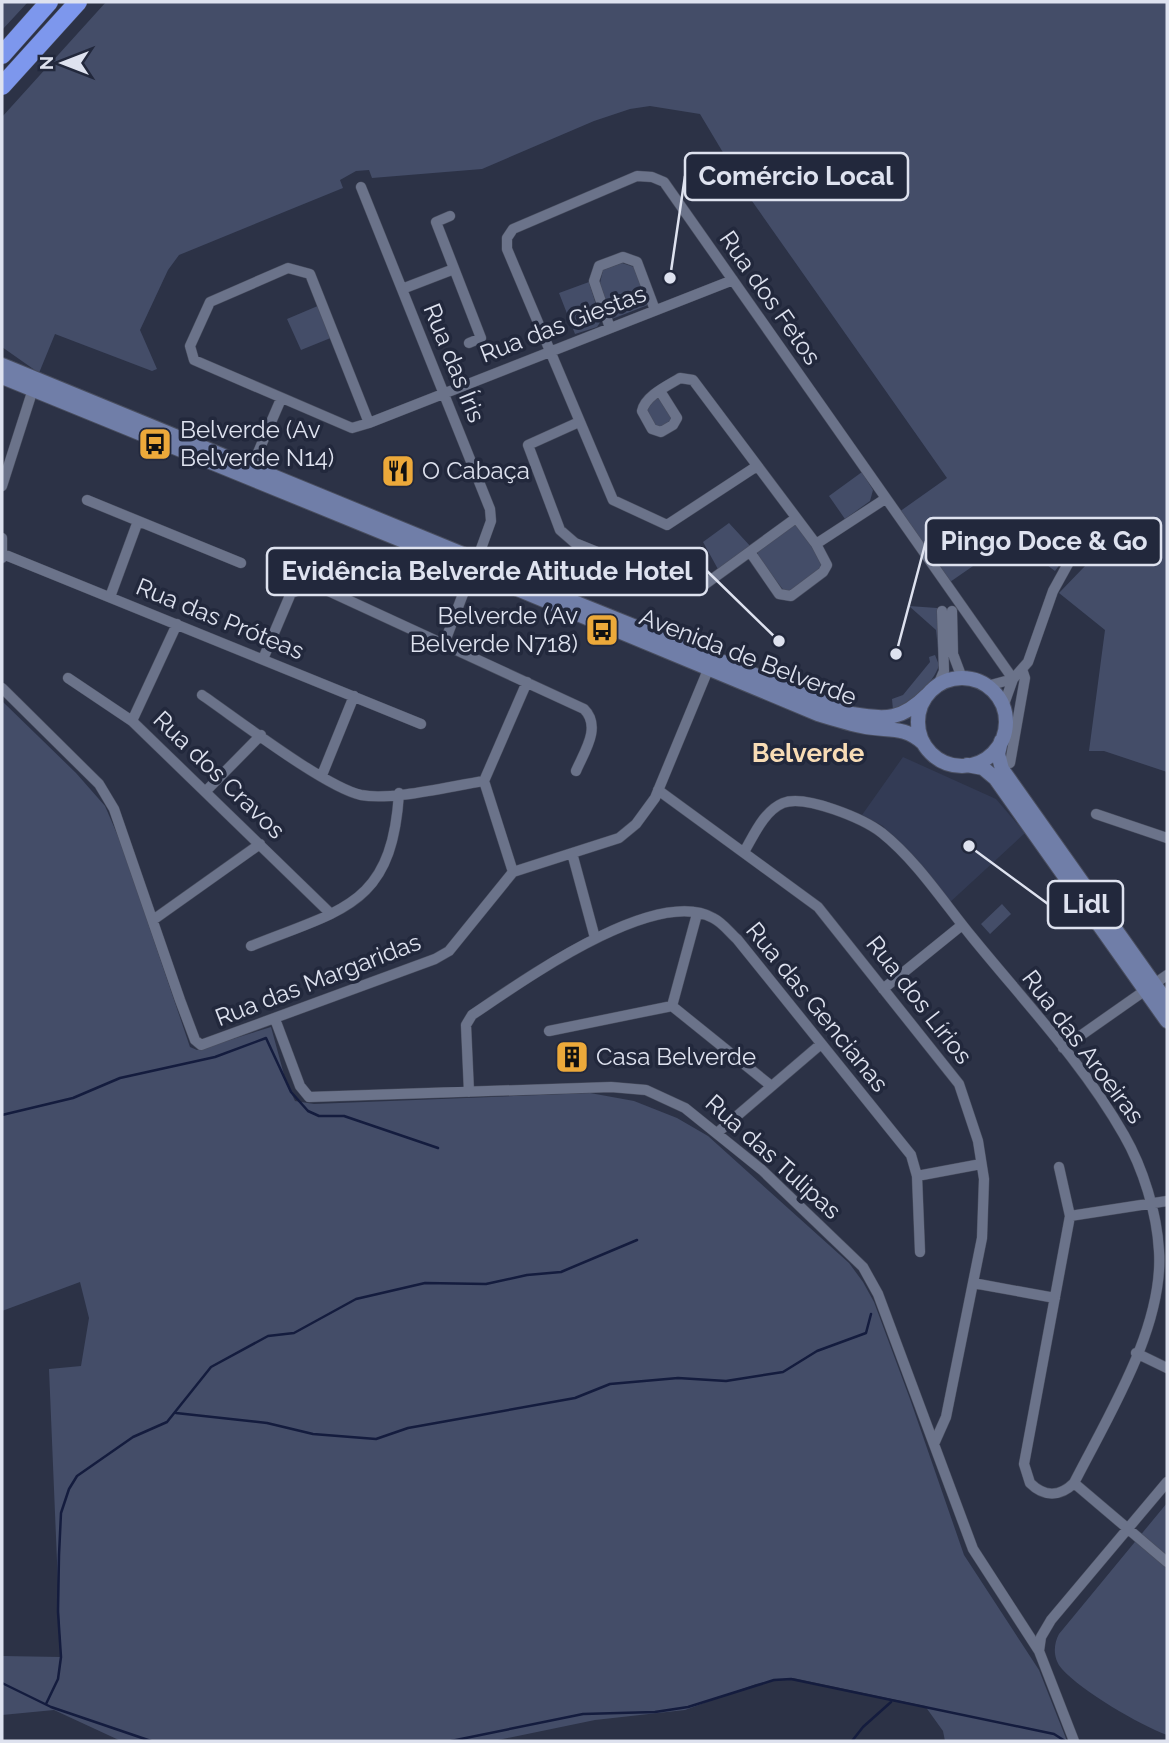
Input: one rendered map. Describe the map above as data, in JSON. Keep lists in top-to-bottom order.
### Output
{
  "streets": {
    "main road": ["Avenida de Belverde"],
    "street": [
      "Rua dos Fetos",
      "Rua das Giestas",
      "Rua das Íris",
      "Rua das Próteas",
      "Rua dos Cravos",
      "Rua das Margaridas",
      "Rua dos Lírios",
      "Rua das Gencianas",
      "Rua das Aroeiras",
      "Rua das Tulipas"
    ]
  },
  "crossings": [
    ["Rua dos Fetos", "Rua das Giestas"],
    ["Rua das Giestas", "Rua das Íris"],
    ["Rua das Íris", "Avenida de Belverde"],
    ["Rua das Margaridas", "Rua das Tulipas"],
    ["Rua dos Lírios", "Rua das Aroeiras"],
    ["Rua dos Lírios", "Rua das Tulipas"],
    ["Rua das Gencianas", "Rua das Tulipas"]
  ],
  "districts": ["Belverde"],
  "places": {
    "other": [
      "Comércio Local",
      "Evidência Belverde Atitude Hotel",
      "Pingo Doce & Go",
      "Lidl"
    ],
    "bus stop": ["Belverde (Av Belverde N14)", "Belverde (Av Belverde N718)"],
    "restaurant": ["O Cabaça"],
    "building": ["Casa Belverde"]
  },
  "north": "left"
}
